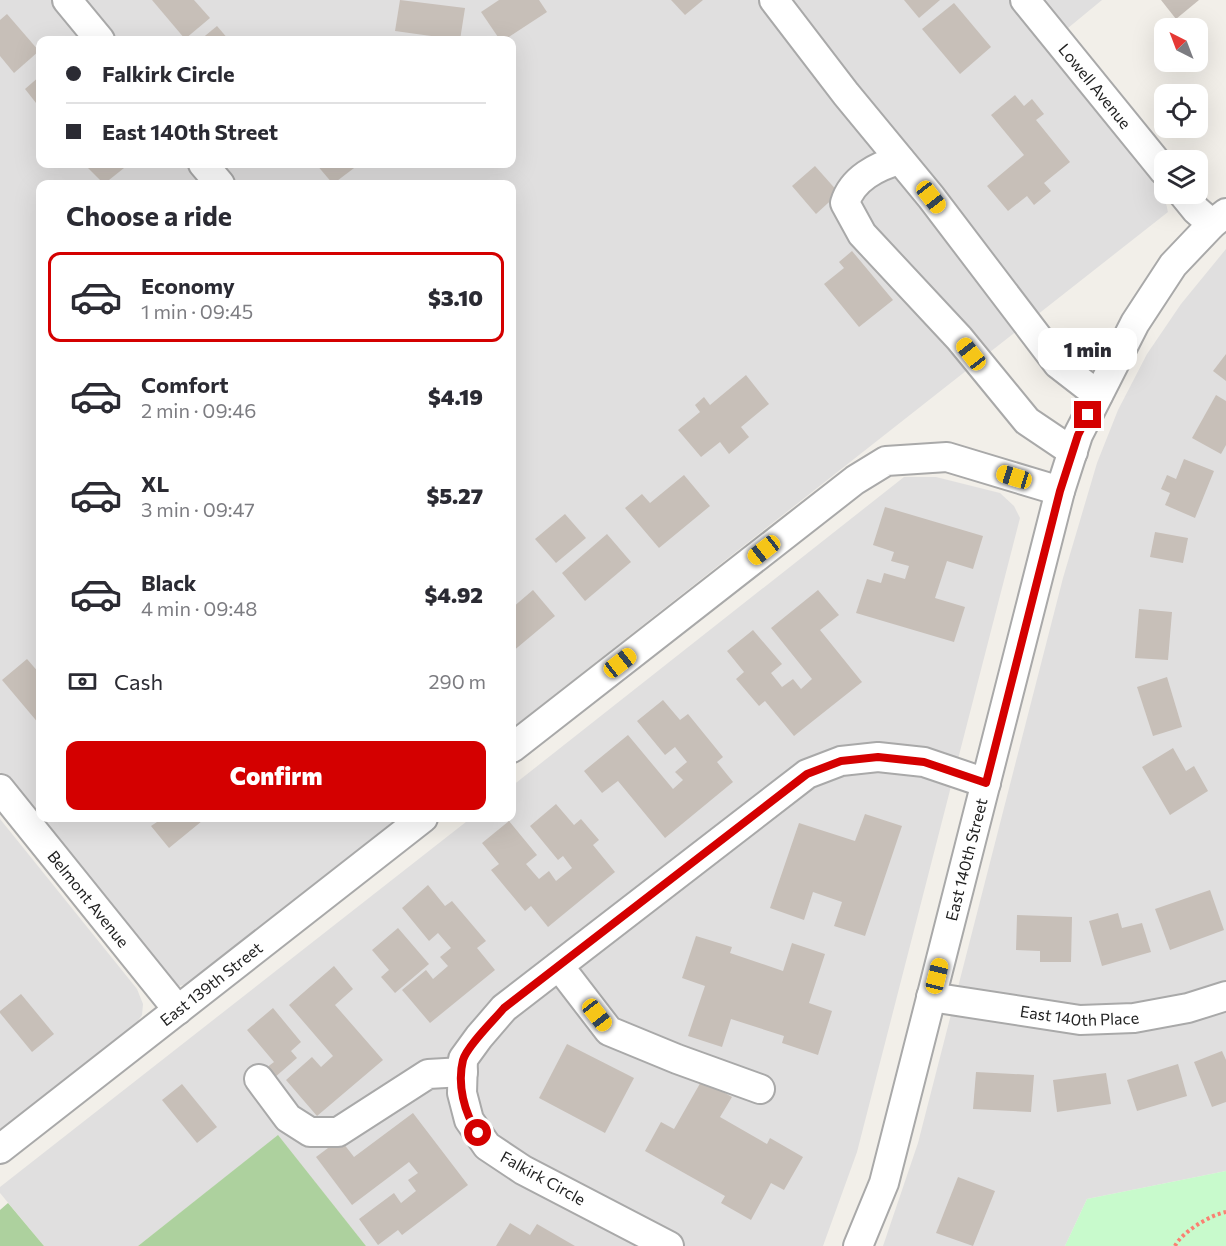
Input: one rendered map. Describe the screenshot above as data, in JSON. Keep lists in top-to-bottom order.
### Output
{
  "streets": {
    "street": [
      "Lowell Avenue",
      "East 140th Street",
      "Belmont Avenue",
      "East 139th Street",
      "East 140th Place",
      "Falkirk Circle"
    ]
  },
  "crossings": [
    ["East 140th Street", "East 140th Place"],
    ["East 140th Street", "Falkirk Circle"],
    ["Belmont Avenue", "East 139th Street"]
  ],
  "north": "top left",
  "page": {
    "banner": ["Falkirk Circle", "East 140th Street"],
    "heading": "Choose a ride",
    "list": [
      {
        "name": "Economy",
        "note": "1 min · 09:45",
        "value": "$3.10"
      },
      {
        "name": "Comfort",
        "note": "2 min · 09:46",
        "value": "$4.19"
      },
      {
        "name": "XL",
        "note": "3 min · 09:47",
        "value": "$5.27"
      },
      {
        "name": "Black",
        "note": "4 min · 09:48",
        "value": "$4.92"
      }
    ],
    "bubble": "1 min",
    "pay": ["Cash", "290 m"],
    "buttons": "Confirm"
  }
}
